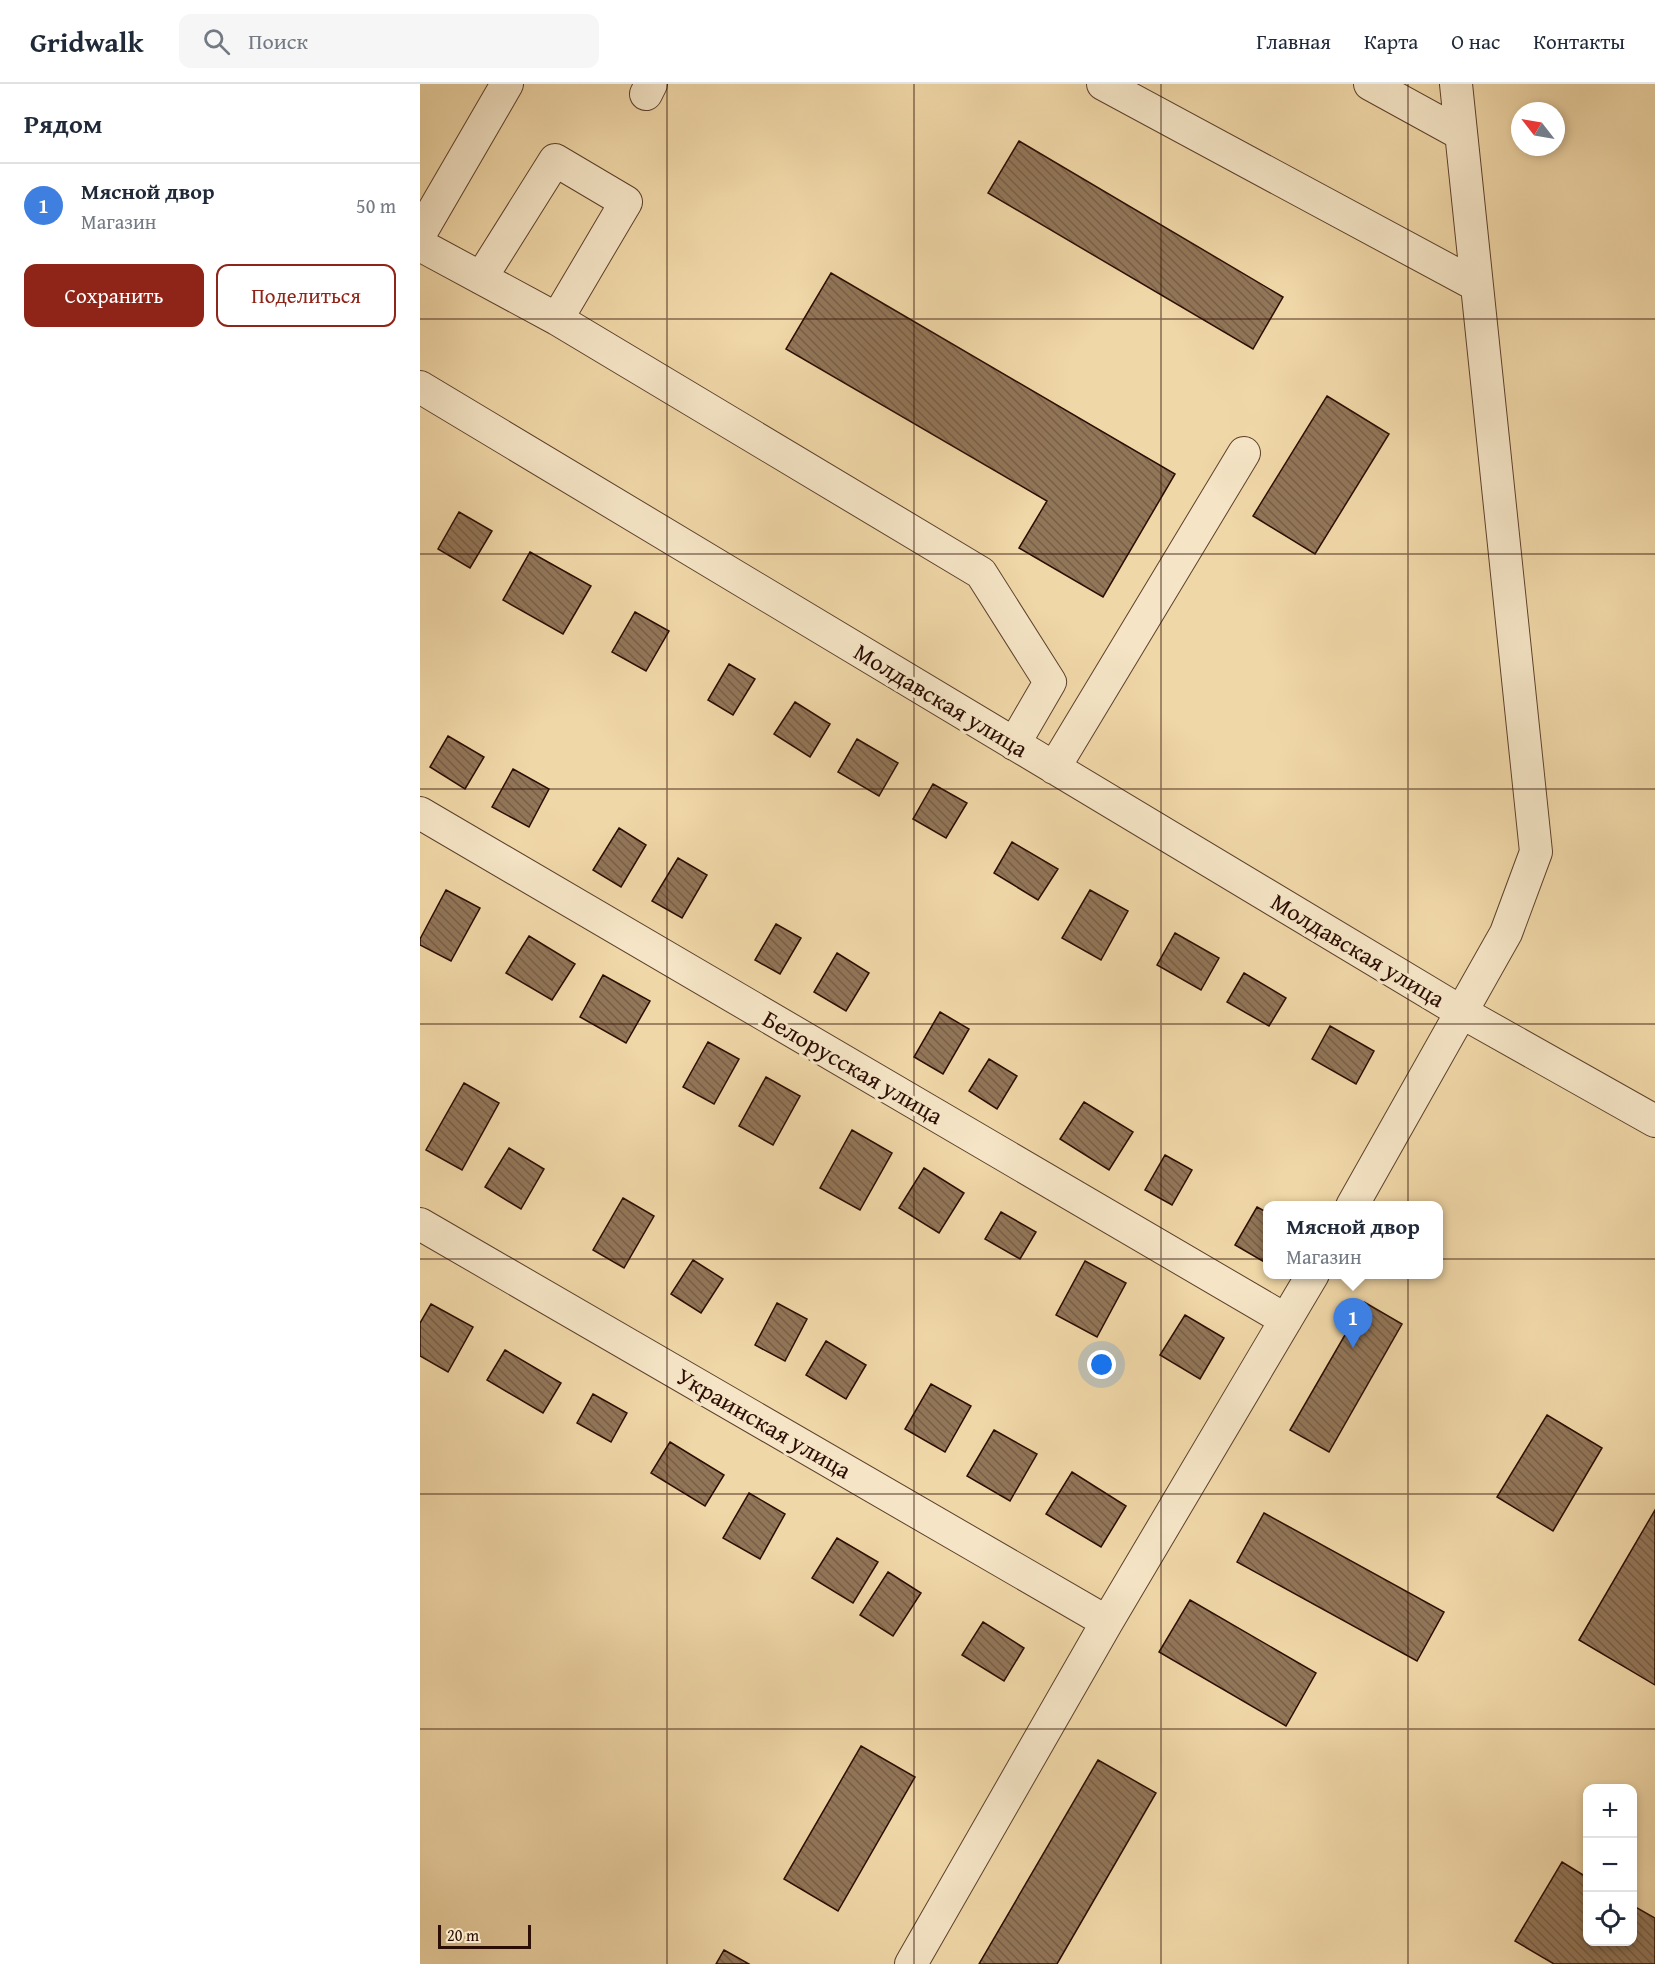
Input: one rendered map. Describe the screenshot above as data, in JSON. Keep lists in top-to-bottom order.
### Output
{
  "streets": {
    "street": ["Молдавская улица", "Белорусская улица", "Украинская улица"]
  },
  "scale_bar": "20 m",
  "north": "top left",
  "page": {
    "header": "Gridwalk",
    "search": "Поиск",
    "nav": [
      "Главная",
      "Карта",
      "О нас",
      "Контакты"
    ],
    "heading": "Рядом",
    "list": [
      {
        "mark": "1",
        "name": "Мясной двор",
        "note": "Магазин",
        "value": "50 m"
      }
    ],
    "buttons": ["Сохранить", "Поделиться"],
    "popup": ["Мясной двор", "Магазин"],
    "pins": "1",
    "map_buttons": ["+", "−"],
    "scale": "20 m"
  }
}
